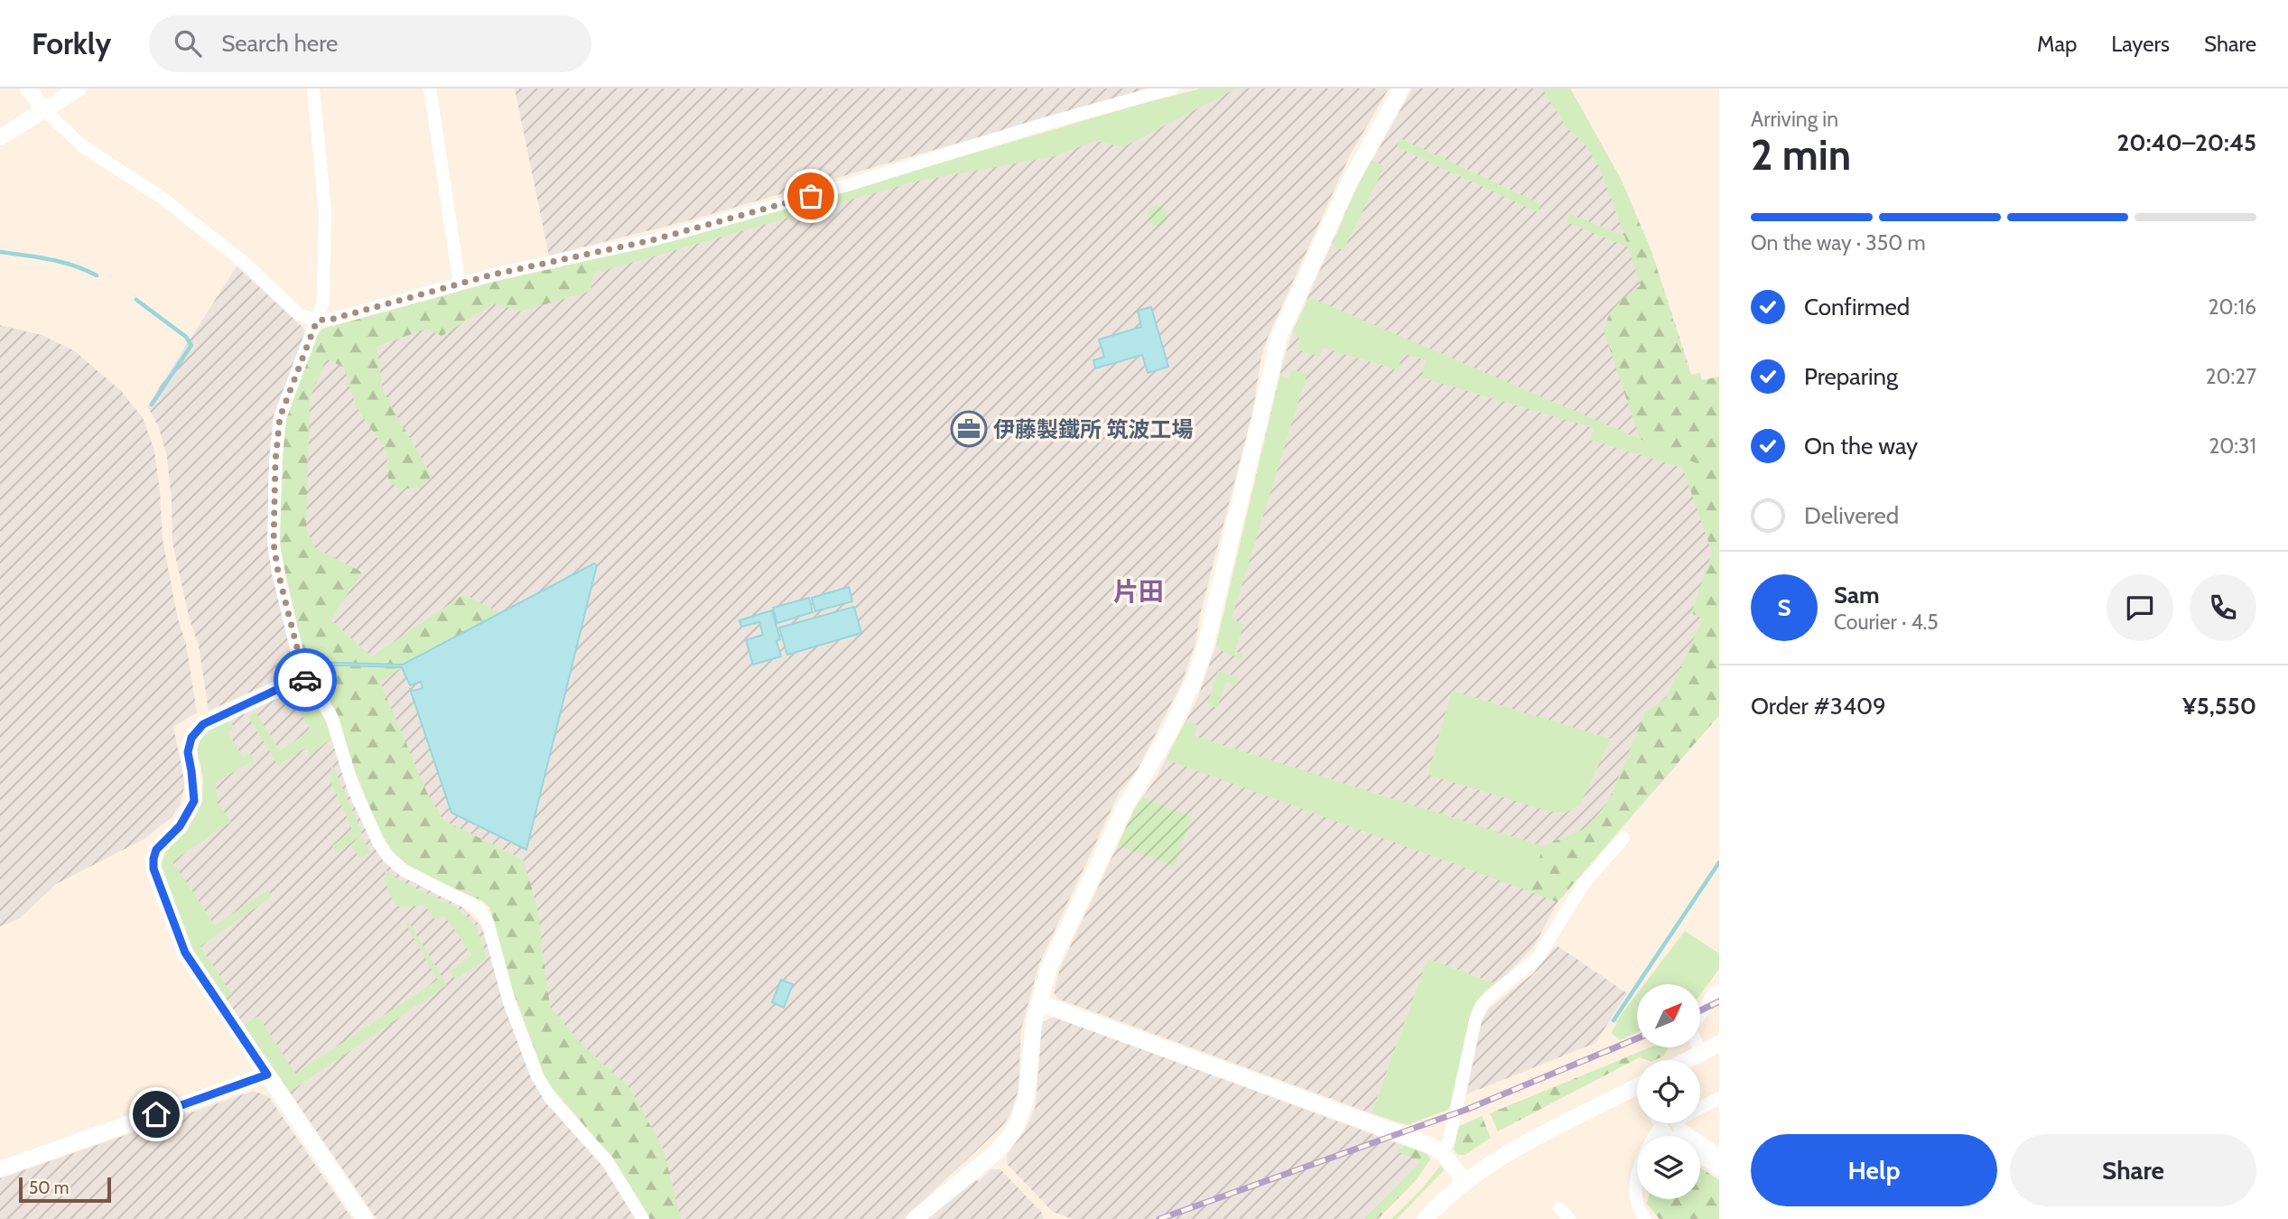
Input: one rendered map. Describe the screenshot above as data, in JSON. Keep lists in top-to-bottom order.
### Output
{
  "districts": ["片田"],
  "places": {
    "office": ["伊藤製鐵所 筑波工場"]
  },
  "scale_bar": "50 m",
  "north": "top right",
  "page": {
    "header": "Forkly",
    "search": "Search here",
    "nav": ["Map", "Layers", "Share"],
    "heading": ["2 min", "Arriving in", "20:40–20:45"],
    "panel": [
      "Sam",
      "Courier · 4.5",
      "Order #3409",
      "¥5,550"
    ],
    "bar": "On the way · 350 m",
    "list": [
      ["Confirmed", "20:16"],
      ["Preparing", "20:27"],
      ["On the way", "20:31"],
      "Delivered"
    ],
    "round": "S",
    "buttons": ["Help", "Share"],
    "scale": "50 m"
  }
}
